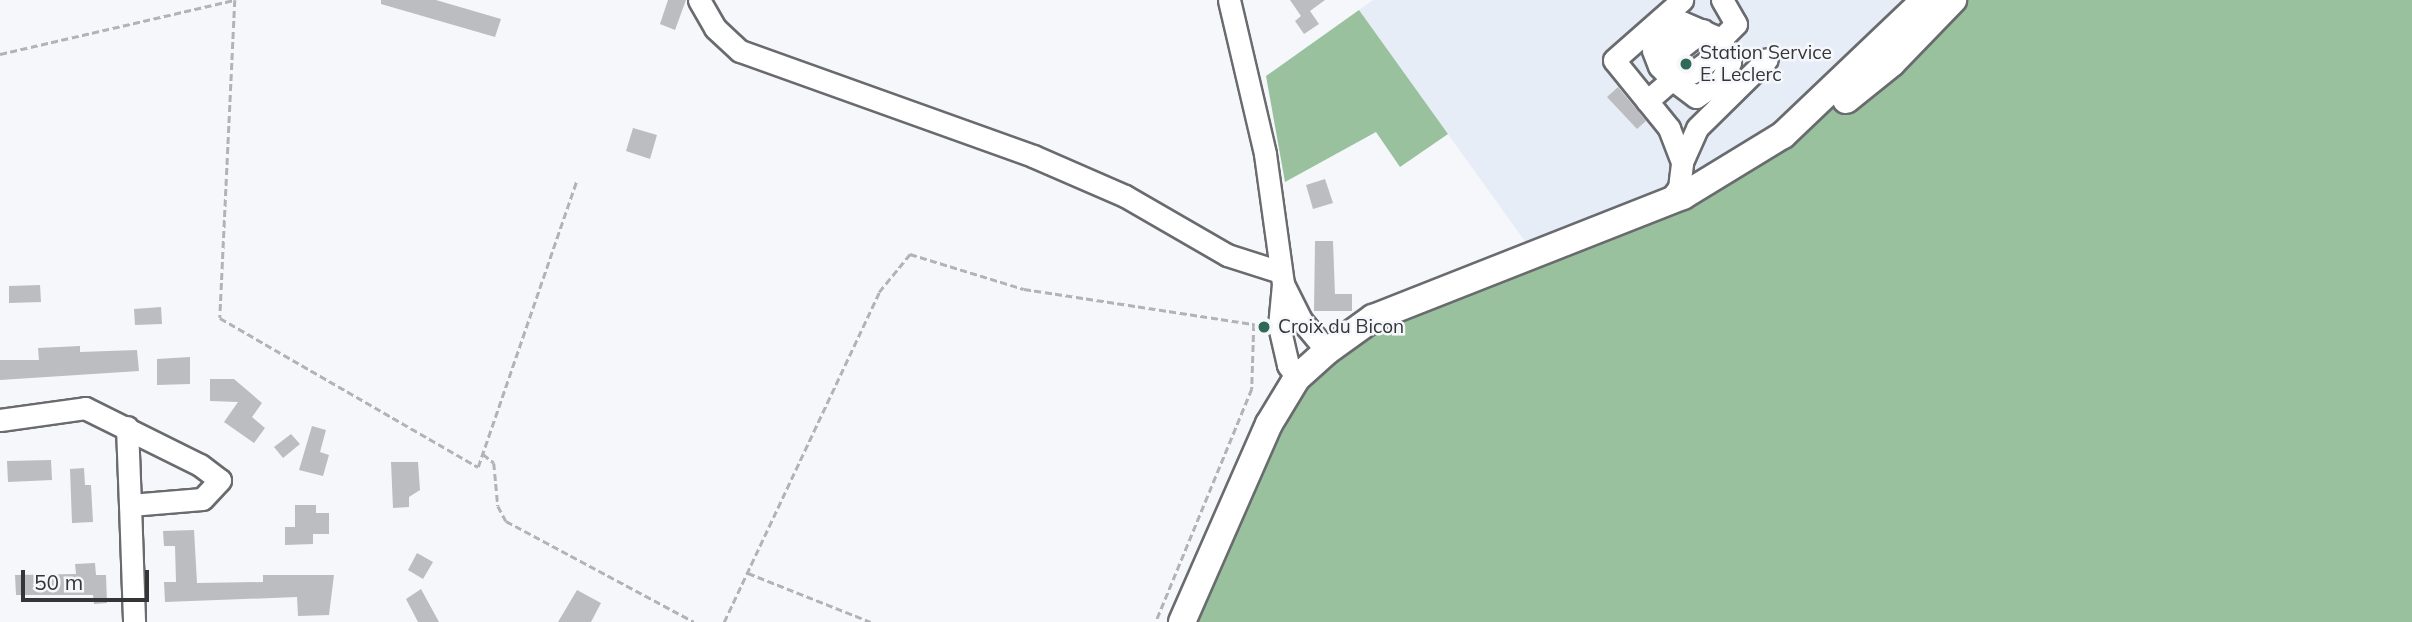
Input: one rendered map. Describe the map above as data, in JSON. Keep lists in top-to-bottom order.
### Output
{
  "places": ["Station Service E. Leclerc", "Croix du Bicon"],
  "scale_bar": "50 m"
}
